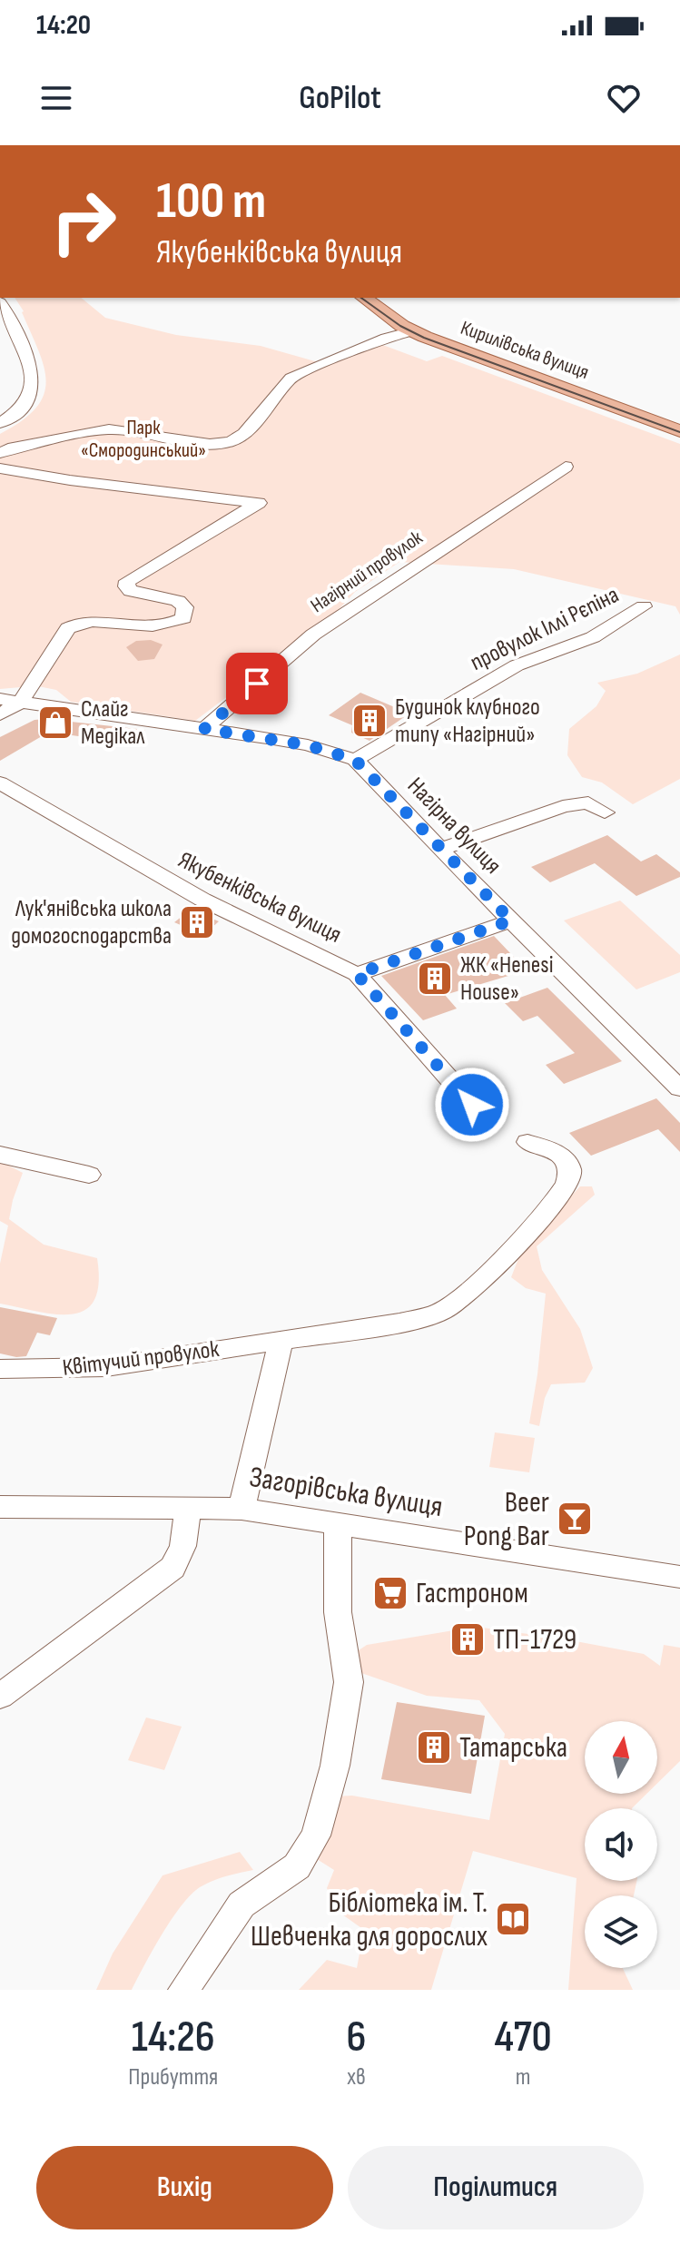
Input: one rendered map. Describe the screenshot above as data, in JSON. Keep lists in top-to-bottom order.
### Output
{
  "streets": {
    "main road": ["Кирилівська вулиця"],
    "street": [
      "Нагірний провулок",
      "провулок Іллі Рєпіна",
      "Нагірна вулиця",
      "Якубенківська вулиця",
      "Квітучий провулок",
      "Загорівська вулиця"
    ]
  },
  "crossings": [
    ["Нагірний провулок", "Нагірна вулиця"],
    ["провулок Іллі Рєпіна", "Нагірна вулиця"],
    ["Нагірна вулиця", "Якубенківська вулиця"]
  ],
  "parks": ["Парк «Смородинський»"],
  "places": {
    "building": [
      "Будинок клубного типу «Нагірний»",
      "Лук'янівська школа домогосподарства",
      "ЖК «Henesi House»",
      "ТП-1729",
      "Татарська"
    ],
    "shop": ["Слайг Медікал"],
    "bar": ["Beer Pong Bar"],
    "supermarket": ["Гастроном"],
    "library": ["Бібліотека ім. Т. Шевченка для дорослих"]
  },
  "north": "top",
  "page": {
    "status": "14:20",
    "header": "GoPilot",
    "turn": ["100 m", "Якубенківська вулиця"],
    "eta": [
      "14:26",
      "Прибуття",
      "6",
      "хв",
      "470",
      "m"
    ],
    "buttons": ["Вихід", "Поділитися"]
  }
}
